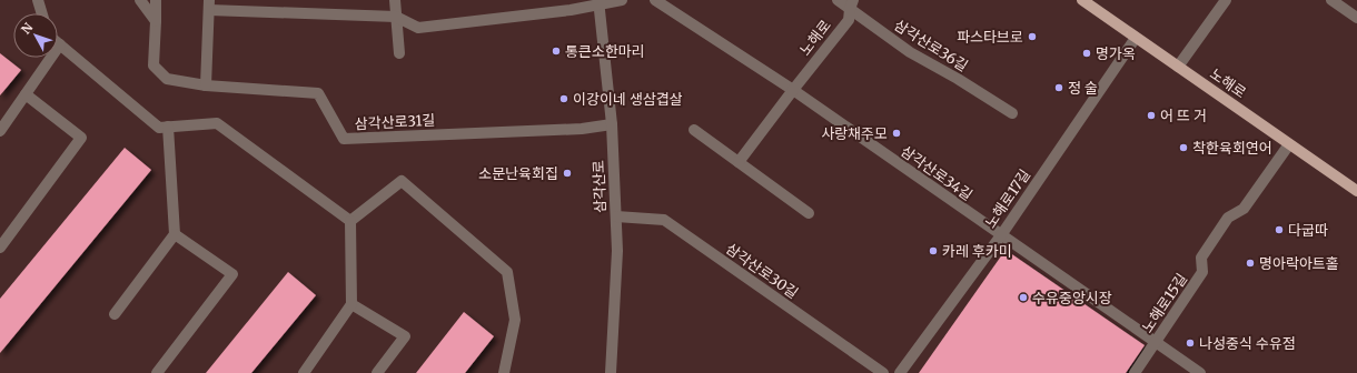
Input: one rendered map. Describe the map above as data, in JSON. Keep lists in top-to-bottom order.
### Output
{
  "streets": {
    "main road": ["노해로"],
    "street": [
      "삼각산로36길",
      "삼각산로31길",
      "삼각산로34길",
      "삼각산로",
      "노해로17길",
      "삼각산로30길",
      "노해로15길"
    ]
  },
  "crossings": [
    ["노해로", "삼각산로36길"],
    ["노해로", "삼각산로34길"],
    ["노해로", "노해로17길"],
    ["노해로", "노해로15길"],
    ["삼각산로31길", "삼각산로"],
    ["삼각산로34길", "노해로17길"],
    ["삼각산로34길", "노해로15길"],
    ["삼각산로", "삼각산로30길"]
  ],
  "places": [
    "파스타브로",
    "통큰소한마리",
    "명가옥",
    "정 술",
    "이강이네 생삼겹살",
    "어 뜨 거",
    "사랑채주모",
    "착한육회연어",
    "소문난육회집",
    "다굽따",
    "카레 후카미",
    "명아락아트홀",
    "수유중앙시장",
    "나성중식 수유점"
  ],
  "north": "top left"
}
